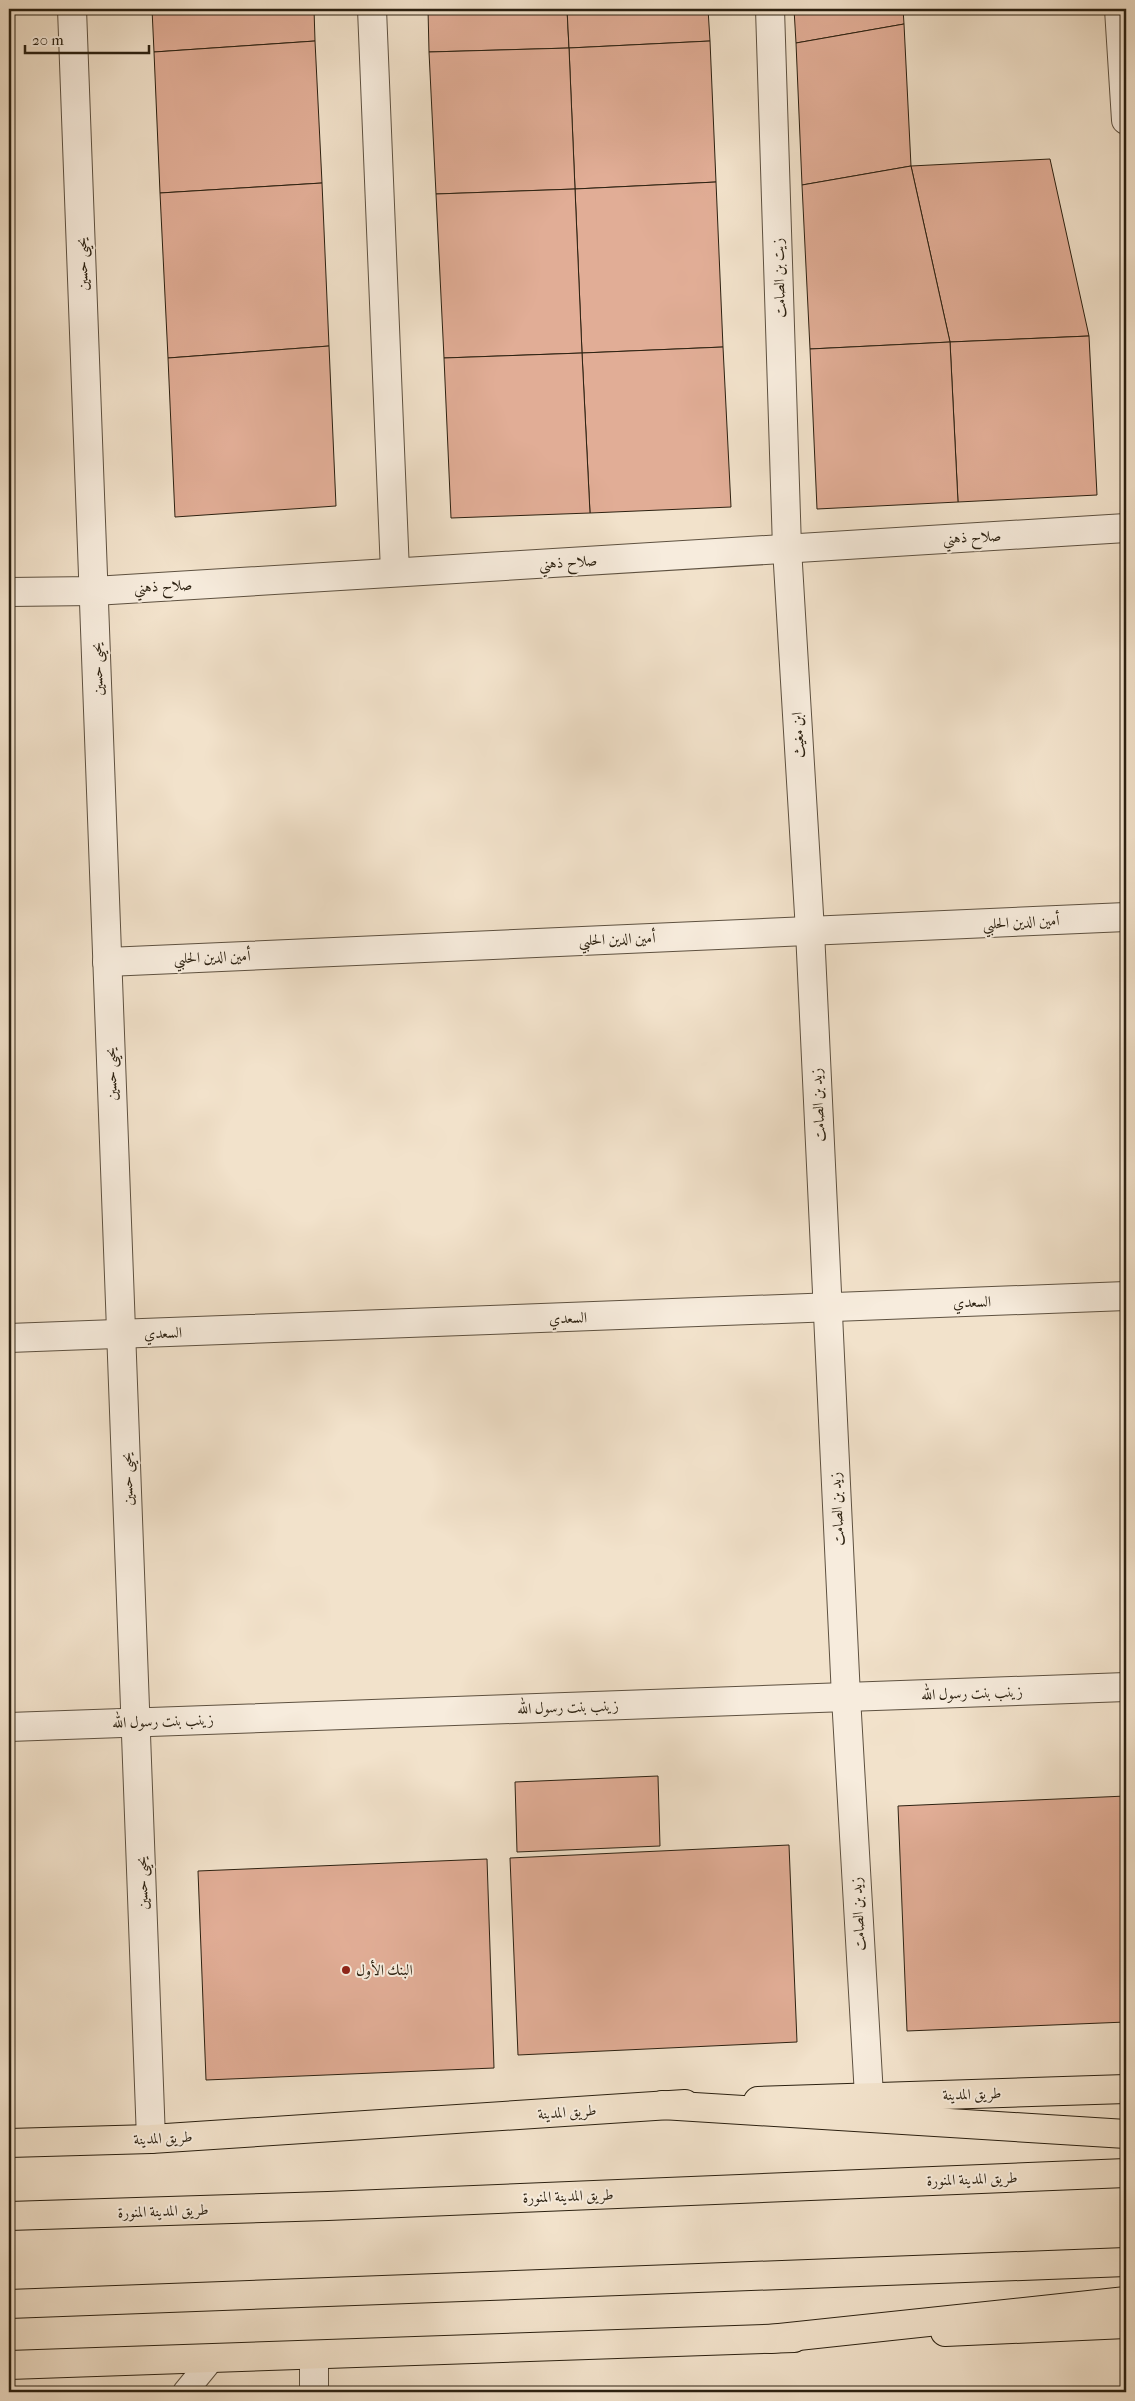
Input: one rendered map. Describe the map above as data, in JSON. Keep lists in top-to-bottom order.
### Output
{
  "streets": {
    "main road": ["طريق المدينة", "طريق المدينة المنورة"],
    "street": [
      "يحيى حسين",
      "زيت بن الصامت",
      "صلاح ذهني",
      "ابن مغيث",
      "أمين الدين الحلبي",
      "زيد بن الصامت",
      "السعدي",
      "زينب بنت رسول الله"
    ]
  },
  "crossings": [
    ["يحيى حسين", "صلاح ذهني"],
    ["يحيى حسين", "أمين الدين الحلبي"],
    ["يحيى حسين", "السعدي"],
    ["يحيى حسين", "زينب بنت رسول الله"],
    ["يحيى حسين", "طريق المدينة"],
    ["زيت بن الصامت", "صلاح ذهني"],
    ["زيت بن الصامت", "ابن مغيث"],
    ["صلاح ذهني", "ابن مغيث"],
    ["ابن مغيث", "أمين الدين الحلبي"],
    ["ابن مغيث", "زيد بن الصامت"],
    ["أمين الدين الحلبي", "زيد بن الصامت"],
    ["زيد بن الصامت", "السعدي"],
    ["زيد بن الصامت", "زينب بنت رسول الله"],
    ["زيد بن الصامت", "طريق المدينة"]
  ],
  "places": ["البنك الأول"],
  "scale_bar": "20 m"
}
